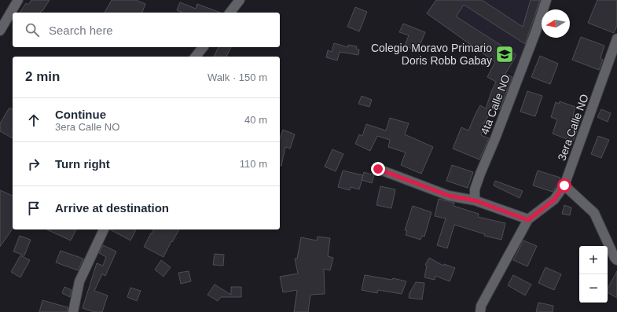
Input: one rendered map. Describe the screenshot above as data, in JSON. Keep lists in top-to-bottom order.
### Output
{
  "streets": {
    "street": ["4ta Calle NO", "3era Calle NO"]
  },
  "places": {
    "school or university": ["Colegio Moravo Primario Doris Robb Gabay"]
  },
  "north": "left",
  "page": {
    "search": "Search here",
    "heading": ["2 min", "Walk · 150 m"],
    "list": [
      ["Continue", "3era Calle NO", "40 m"],
      ["Turn right", "110 m"],
      "Arrive at destination"
    ],
    "map_buttons": ["+", "−"]
  }
}
